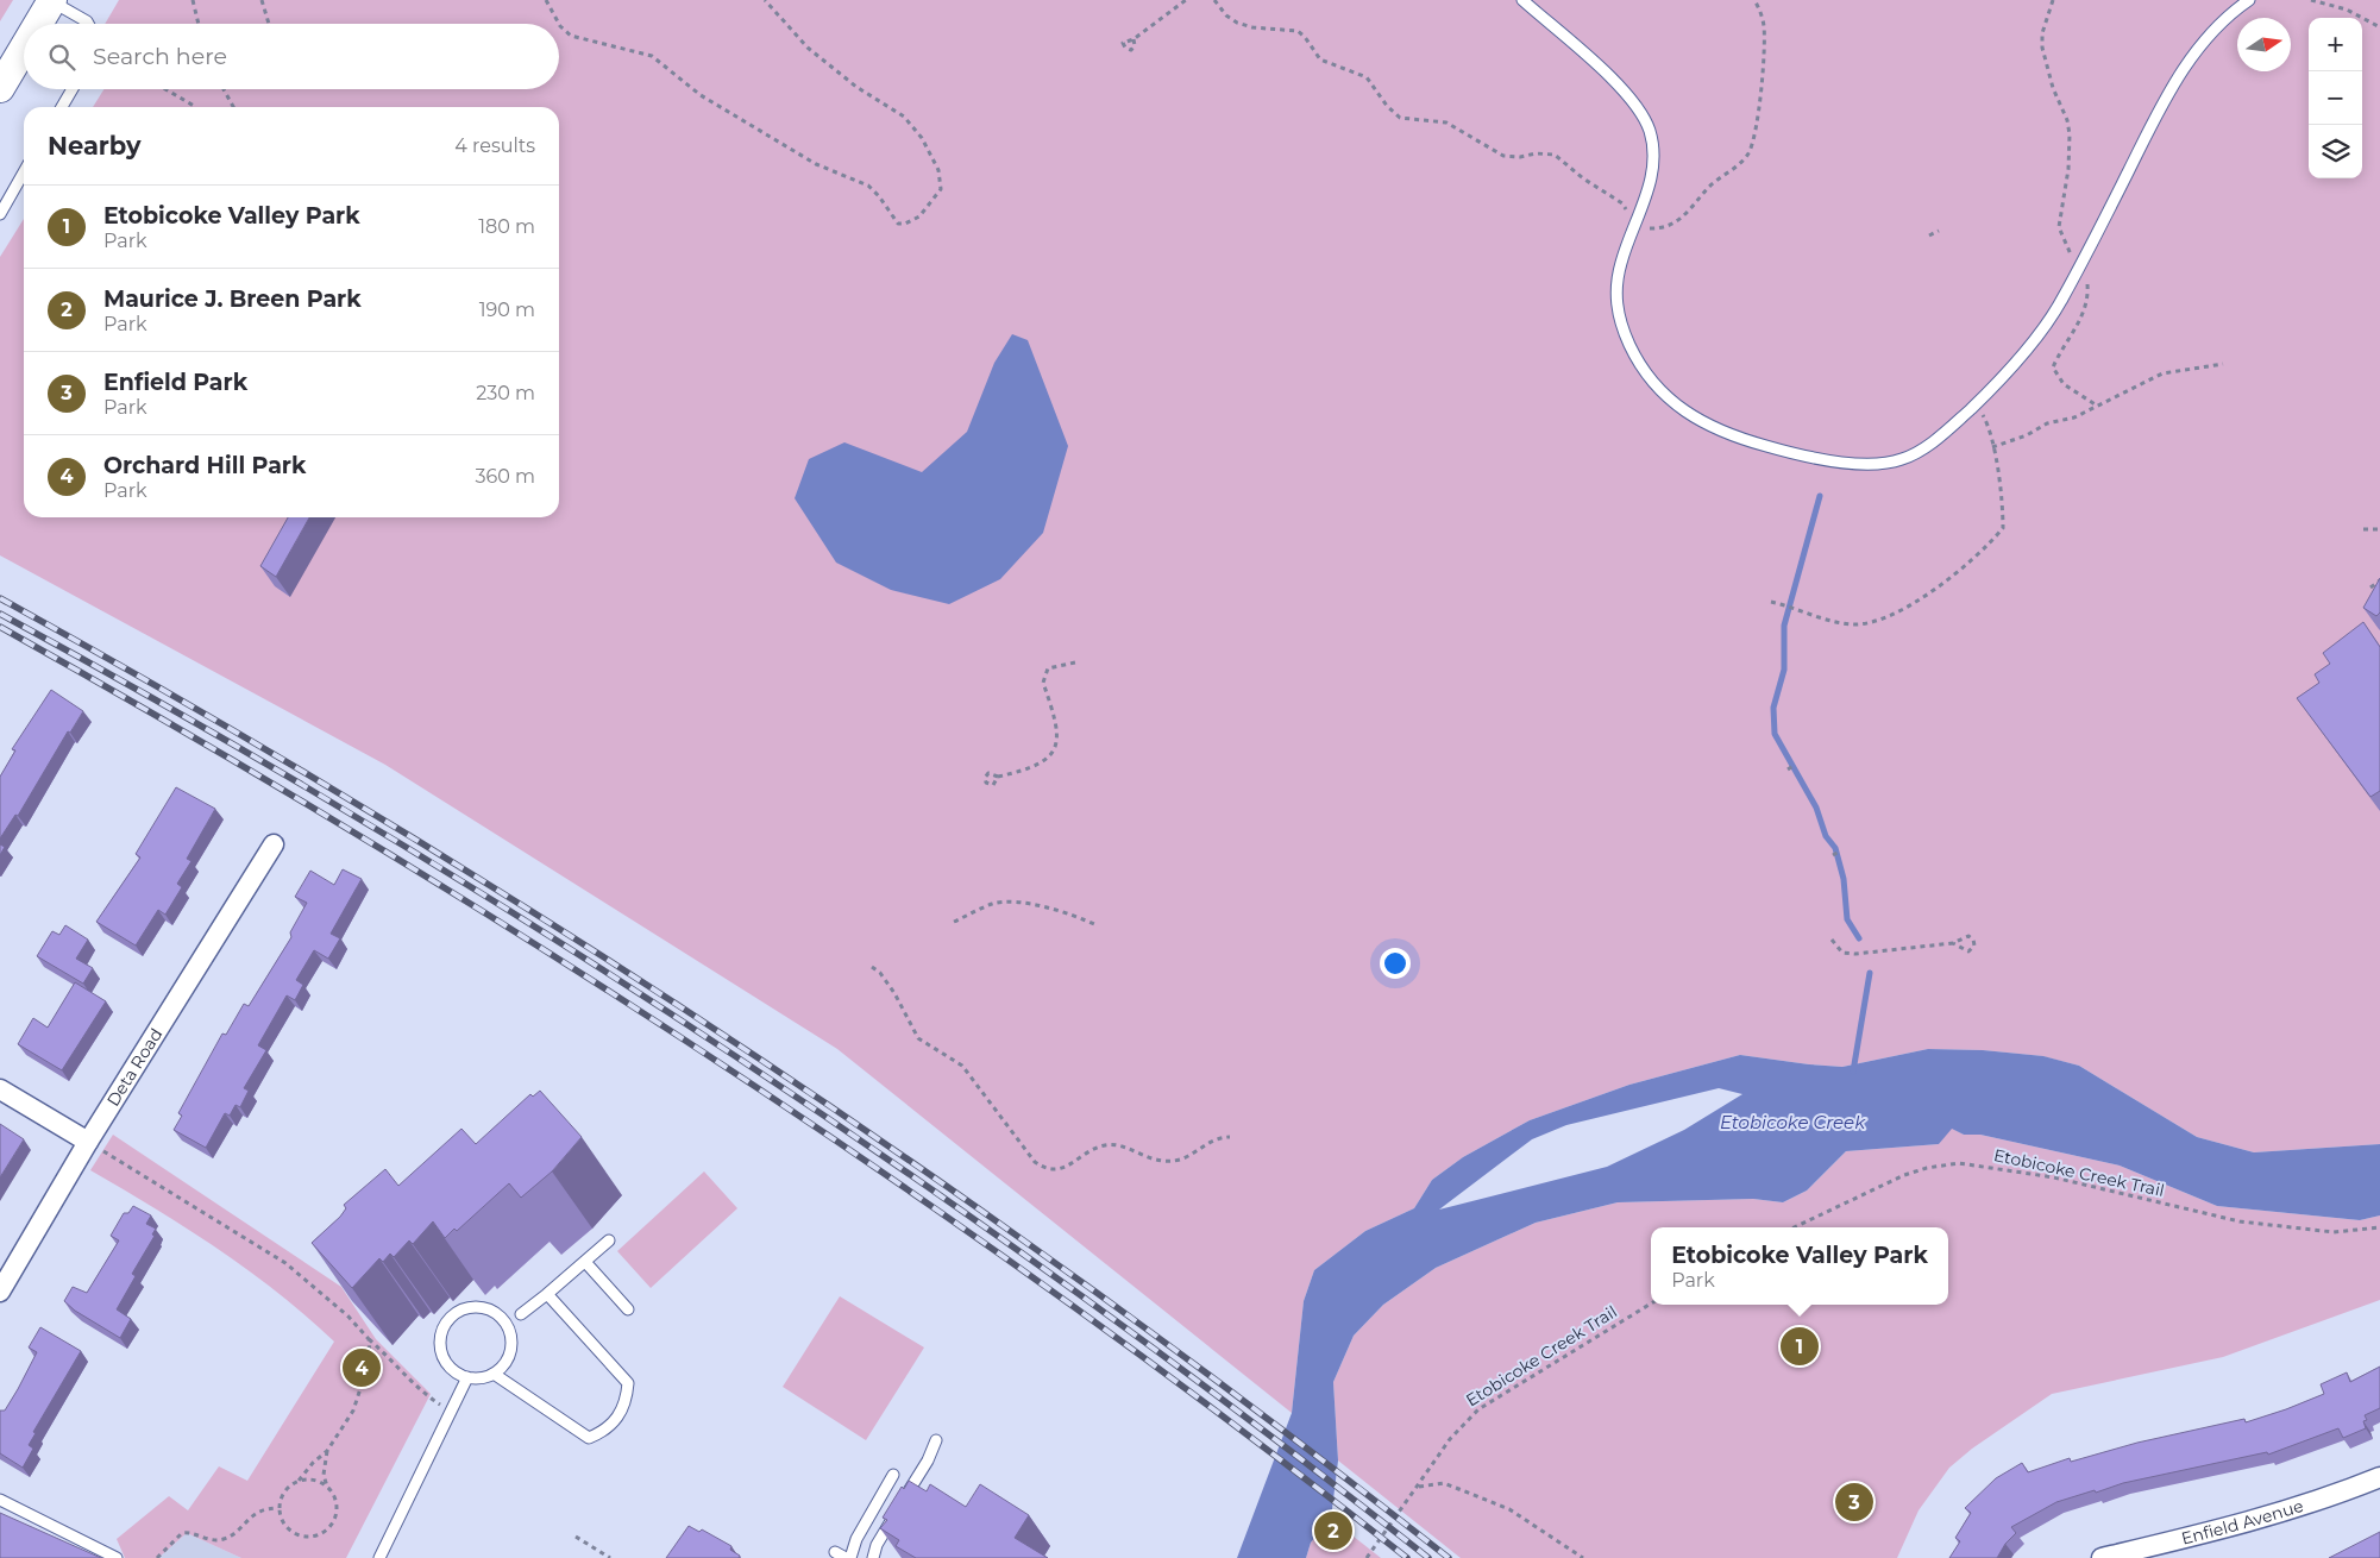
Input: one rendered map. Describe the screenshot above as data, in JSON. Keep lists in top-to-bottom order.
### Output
{
  "streets": {
    "street": ["Deta Road", "Enfield Avenue"],
    "path": ["Etobicoke Creek Trail"]
  },
  "water": ["Etobicoke Creek"],
  "north": "right",
  "page": {
    "map_buttons": ["+", "−"],
    "search": "Search here",
    "heading": ["Nearby", "4 results"],
    "list": [
      {
        "mark": "1",
        "name": "Etobicoke Valley Park",
        "note": "Park",
        "value": "180 m"
      },
      {
        "mark": "2",
        "name": "Maurice J. Breen Park",
        "note": "Park",
        "value": "190 m"
      },
      {
        "mark": "3",
        "name": "Enfield Park",
        "note": "Park",
        "value": "230 m"
      },
      {
        "mark": "4",
        "name": "Orchard Hill Park",
        "note": "Park",
        "value": "360 m"
      }
    ],
    "popup": ["Etobicoke Valley Park", "Park"],
    "pins": [
      "1",
      "4",
      "3",
      "2"
    ]
  }
}
